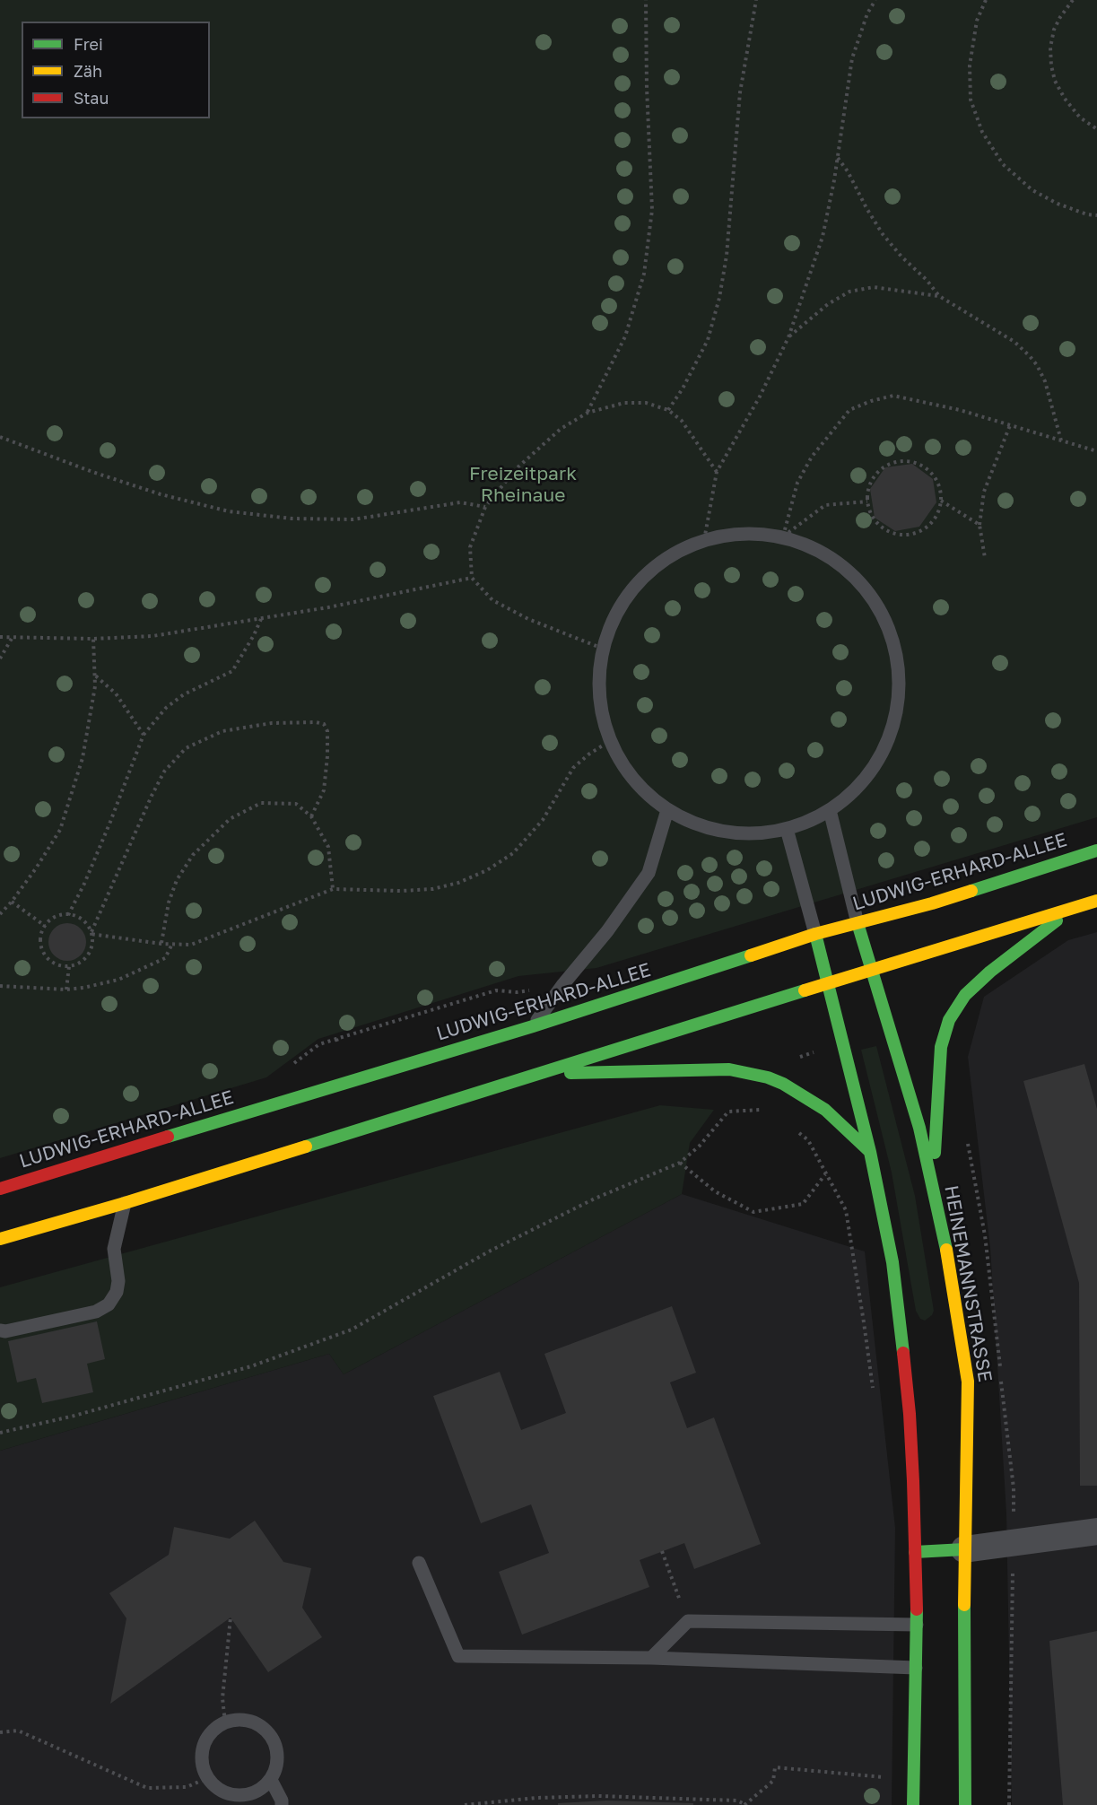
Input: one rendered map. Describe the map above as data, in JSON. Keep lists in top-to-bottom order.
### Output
{
  "streets": {
    "main road": ["LUDWIG-ERHARD-ALLEE", "HEINEMANNSTRASSE"]
  },
  "crossings": [
    ["LUDWIG-ERHARD-ALLEE", "HEINEMANNSTRASSE"]
  ],
  "parks": ["Freizeitpark Rheinaue"],
  "legend": ["Frei", "Zäh", "Stau"]
}
